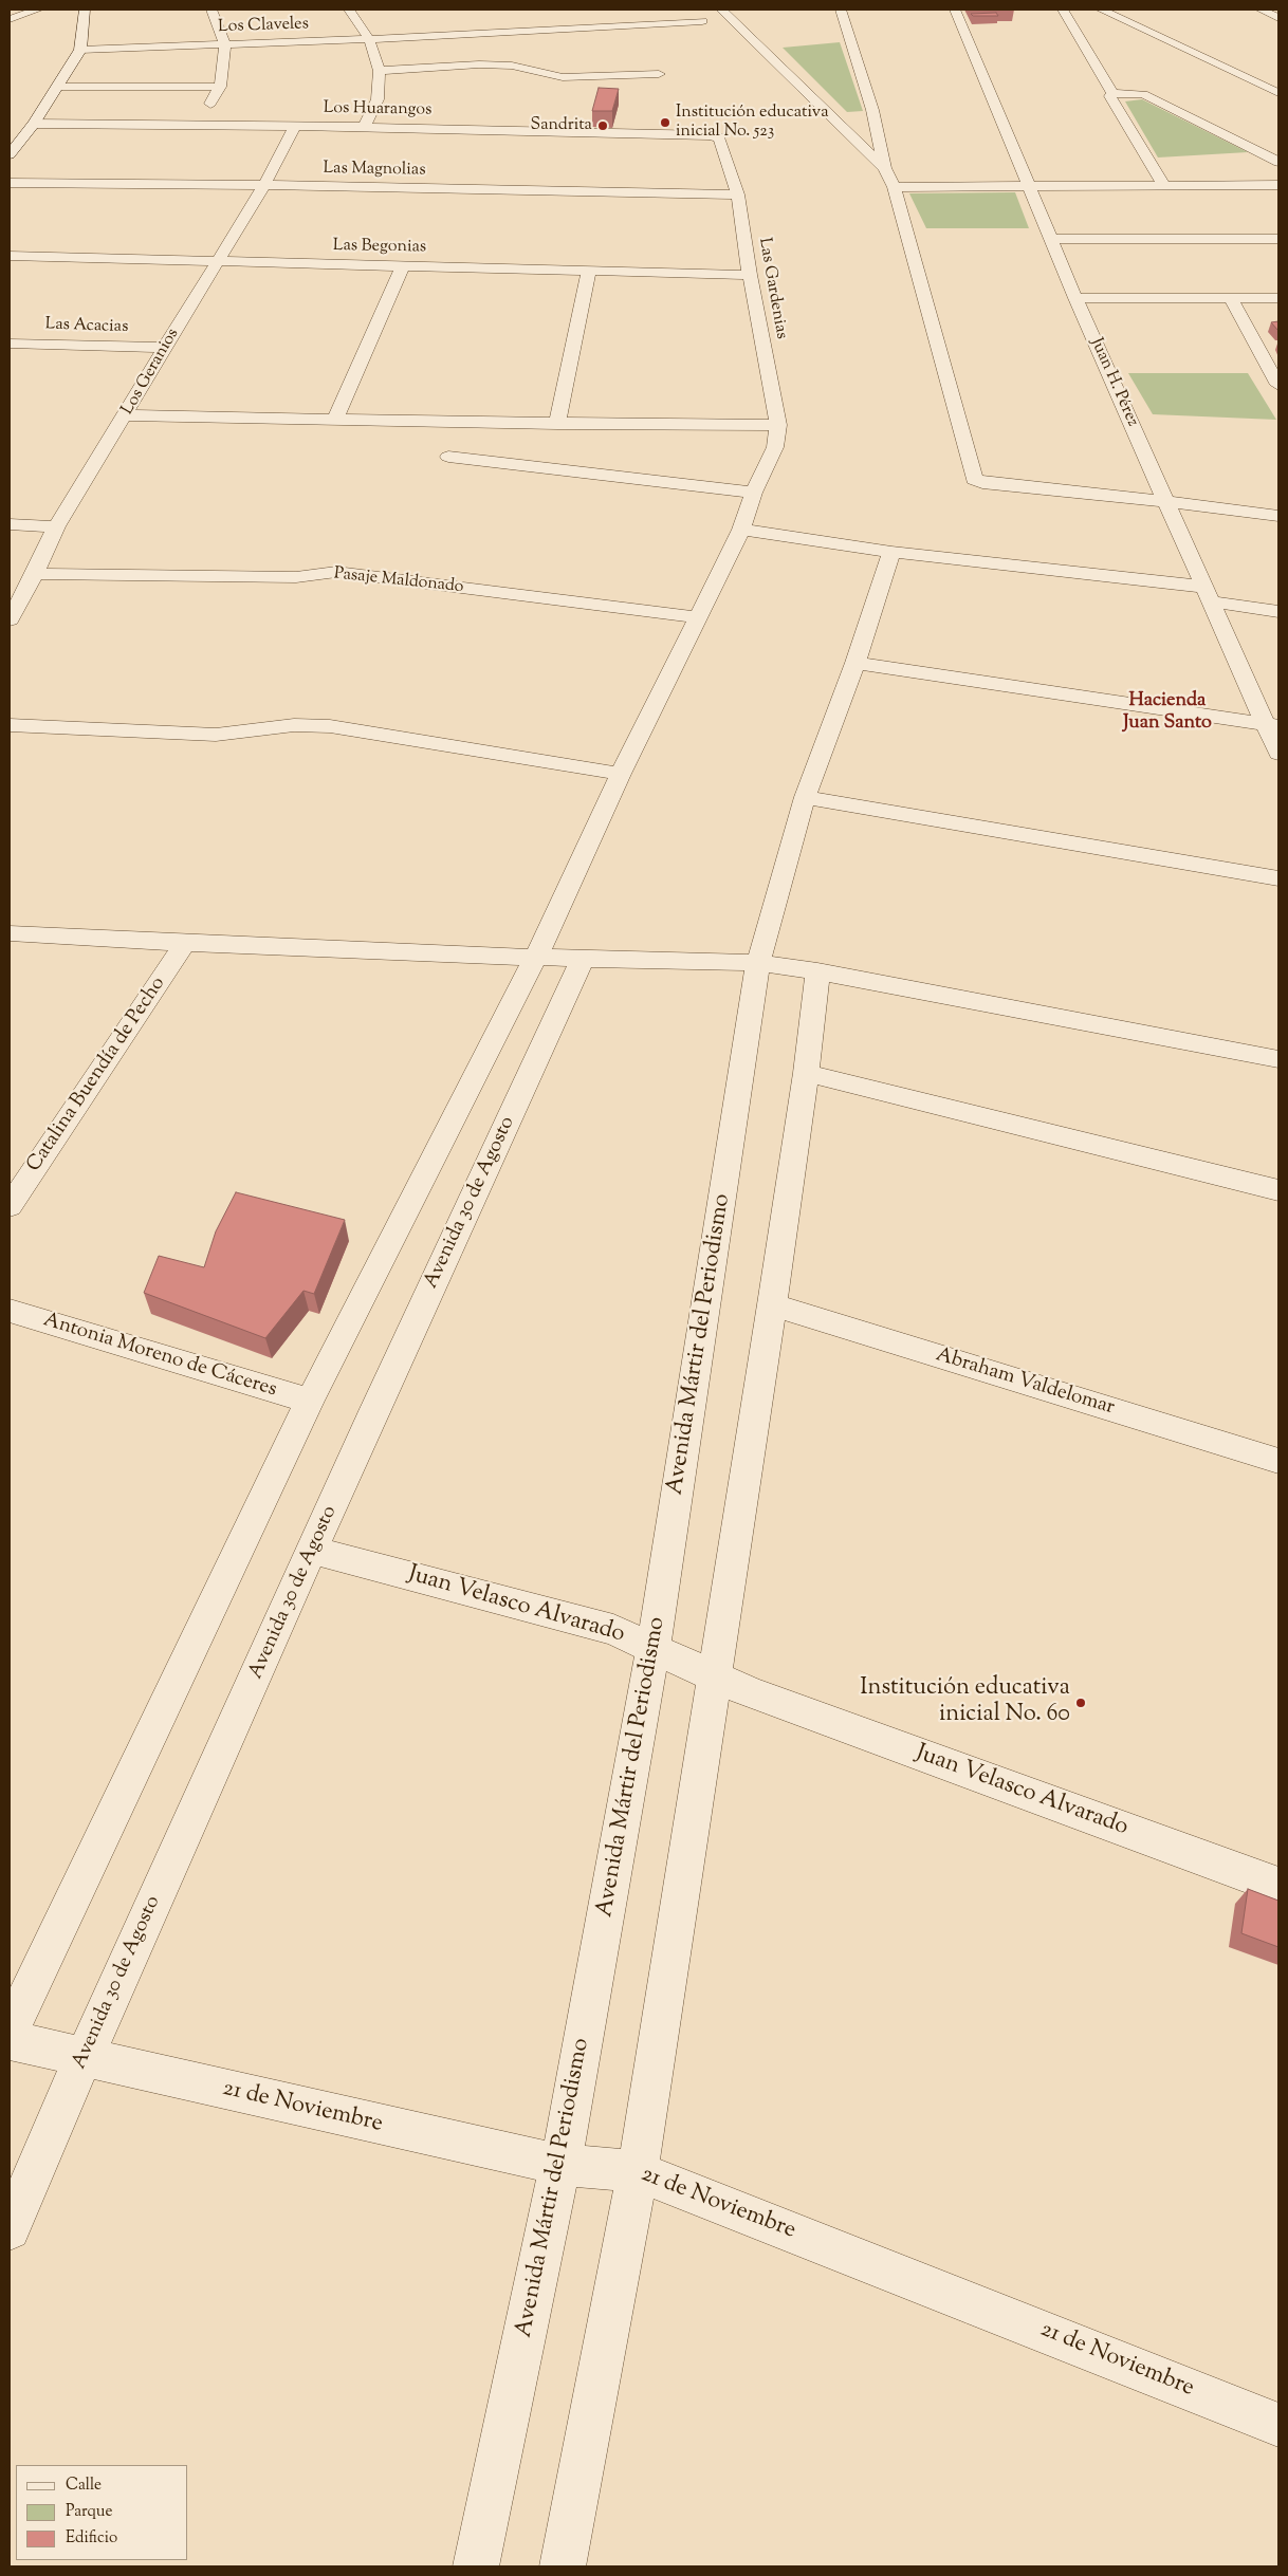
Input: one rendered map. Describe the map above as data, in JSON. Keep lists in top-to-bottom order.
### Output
{
  "streets": {
    "street": [
      "Los Claveles",
      "Los Huarangos",
      "Las Magnolias",
      "Las Begonias",
      "Las Gardenias",
      "Las Acacias",
      "Los Geranios",
      "Juan H. Pérez",
      "Pasaje Maldonado",
      "Catalina Buendía de Pecho",
      "Avenida 30 de Agosto",
      "Avenida Mártir del Periodismo",
      "Antonia Moreno de Cáceres",
      "Abraham Valdelomar",
      "Juan Velasco Alvarado",
      "21 de Noviembre"
    ]
  },
  "crossings": [
    ["Los Huarangos", "Las Gardenias"],
    ["Los Huarangos", "Los Geranios"],
    ["Las Magnolias", "Las Gardenias"],
    ["Las Magnolias", "Los Geranios"],
    ["Las Begonias", "Las Gardenias"],
    ["Las Begonias", "Los Geranios"],
    ["Las Gardenias", "Pasaje Maldonado"],
    ["Las Acacias", "Los Geranios"],
    ["Los Geranios", "Pasaje Maldonado"],
    ["Avenida 30 de Agosto", "Juan Velasco Alvarado"],
    ["Avenida 30 de Agosto", "21 de Noviembre"],
    ["Avenida Mártir del Periodismo", "Juan Velasco Alvarado"],
    ["Avenida Mártir del Periodismo", "21 de Noviembre"]
  ],
  "districts": ["Hacienda Juan Santo"],
  "places": ["Institución educativa inicial No. 523", "Sandrita", "Institución educativa inicial No. 60"],
  "legend": ["Calle", "Parque", "Edificio"]
}
